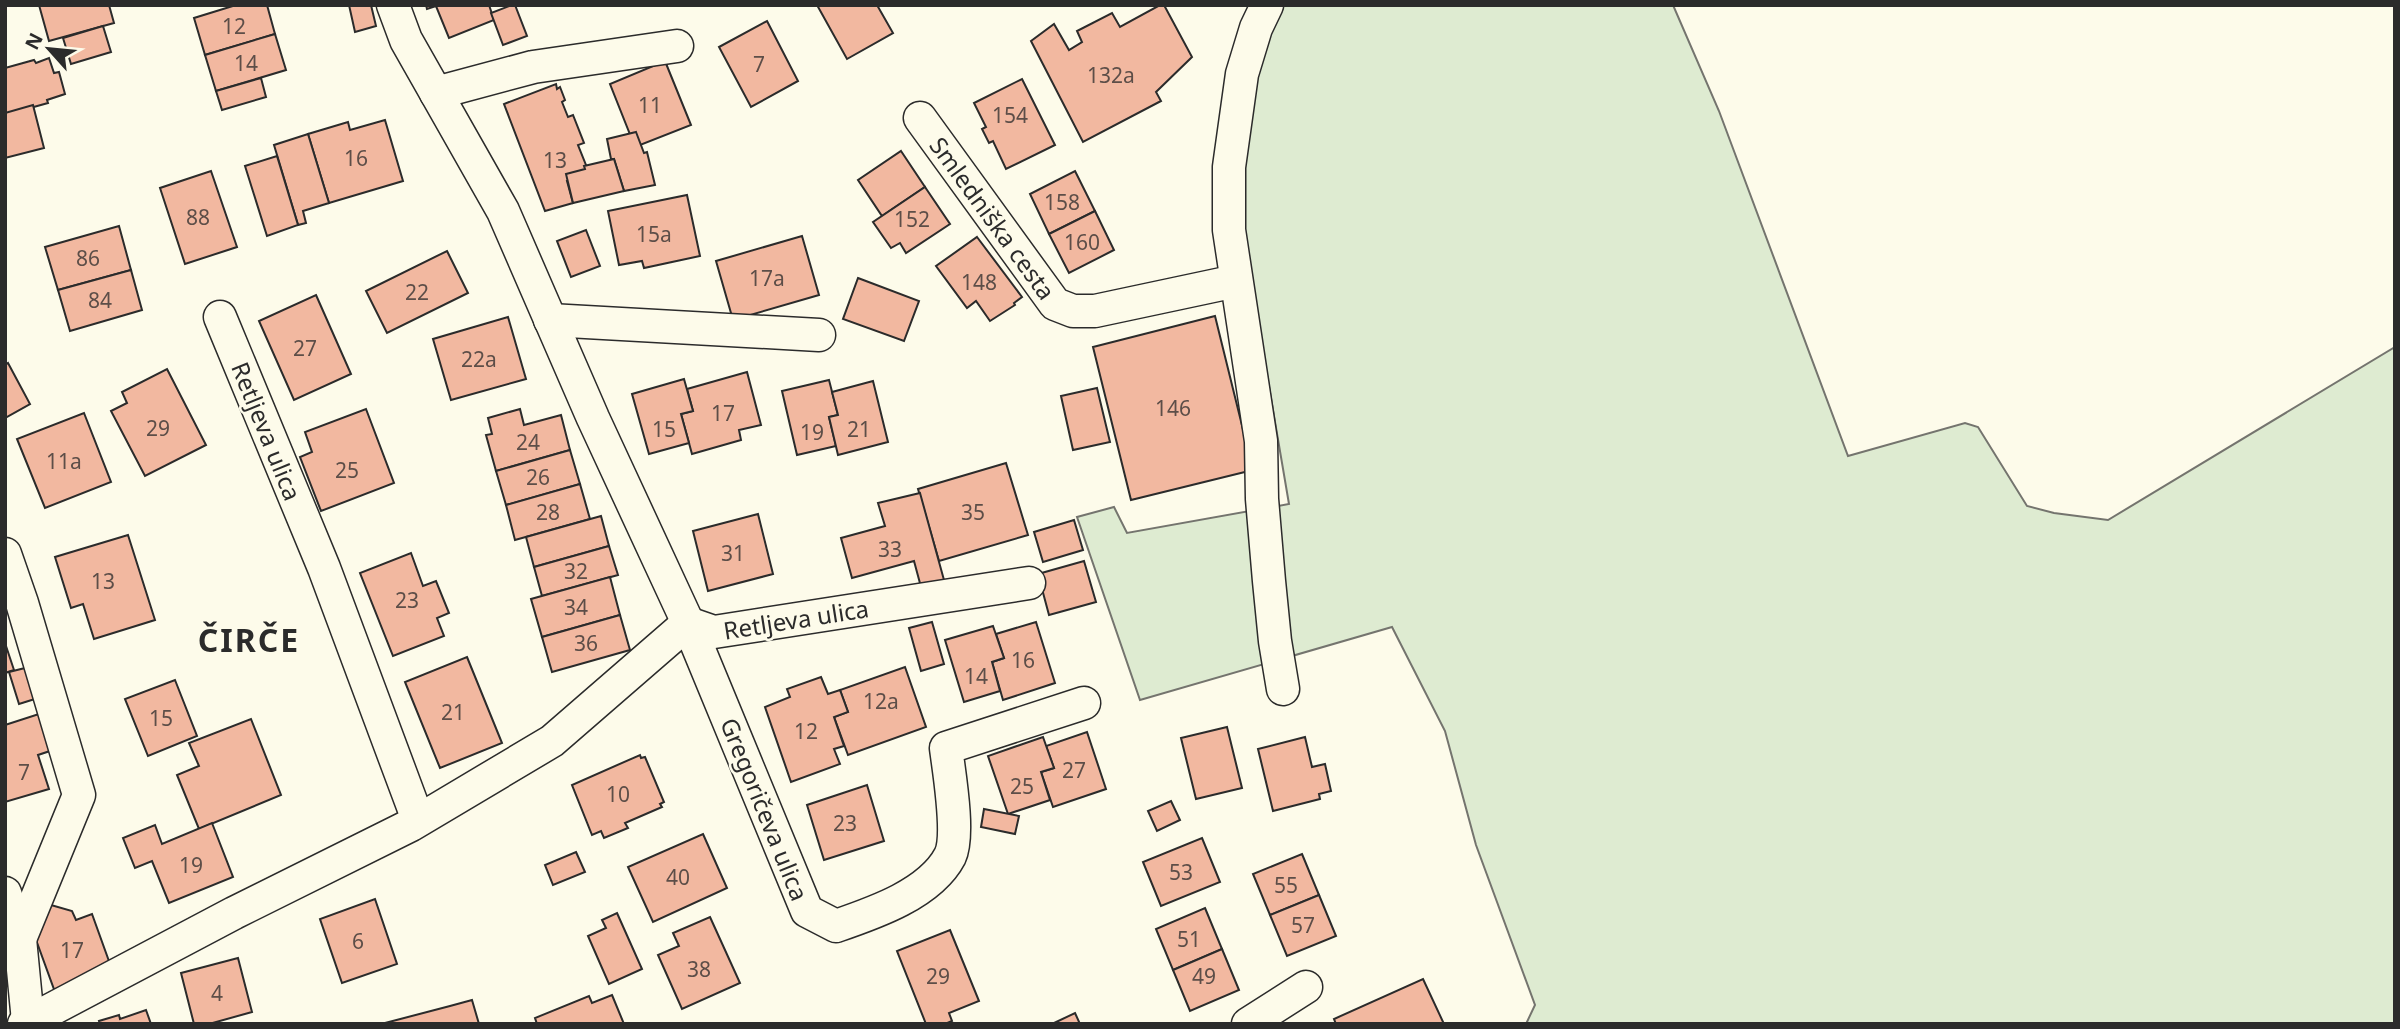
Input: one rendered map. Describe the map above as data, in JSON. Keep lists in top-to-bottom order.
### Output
{
  "streets": {
    "street": ["Smledniška cesta", "Retljeva ulica", "Gregoričeva ulica"]
  },
  "crossings": [
    ["Retljeva ulica", "Gregoričeva ulica"]
  ],
  "districts": ["ČIRČE"],
  "house_numbers": [
    "12",
    "14",
    "7",
    "132a",
    "11",
    "154",
    "16",
    "13",
    "158",
    "88",
    "152",
    "15a",
    "160",
    "86",
    "17a",
    "148",
    "22",
    "84",
    "27",
    "22a",
    "146",
    "17",
    "29",
    "15",
    "21",
    "19",
    "24",
    "11a",
    "25",
    "26",
    "28",
    "35",
    "33",
    "31",
    "32",
    "13",
    "23",
    "34",
    "36",
    "16",
    "14",
    "12a",
    "21",
    "15",
    "12",
    "27",
    "7",
    "25",
    "10",
    "23",
    "19",
    "53",
    "40",
    "55",
    "57",
    "51",
    "6",
    "17",
    "38",
    "29",
    "49",
    "4"
  ],
  "north": "top left"
}
